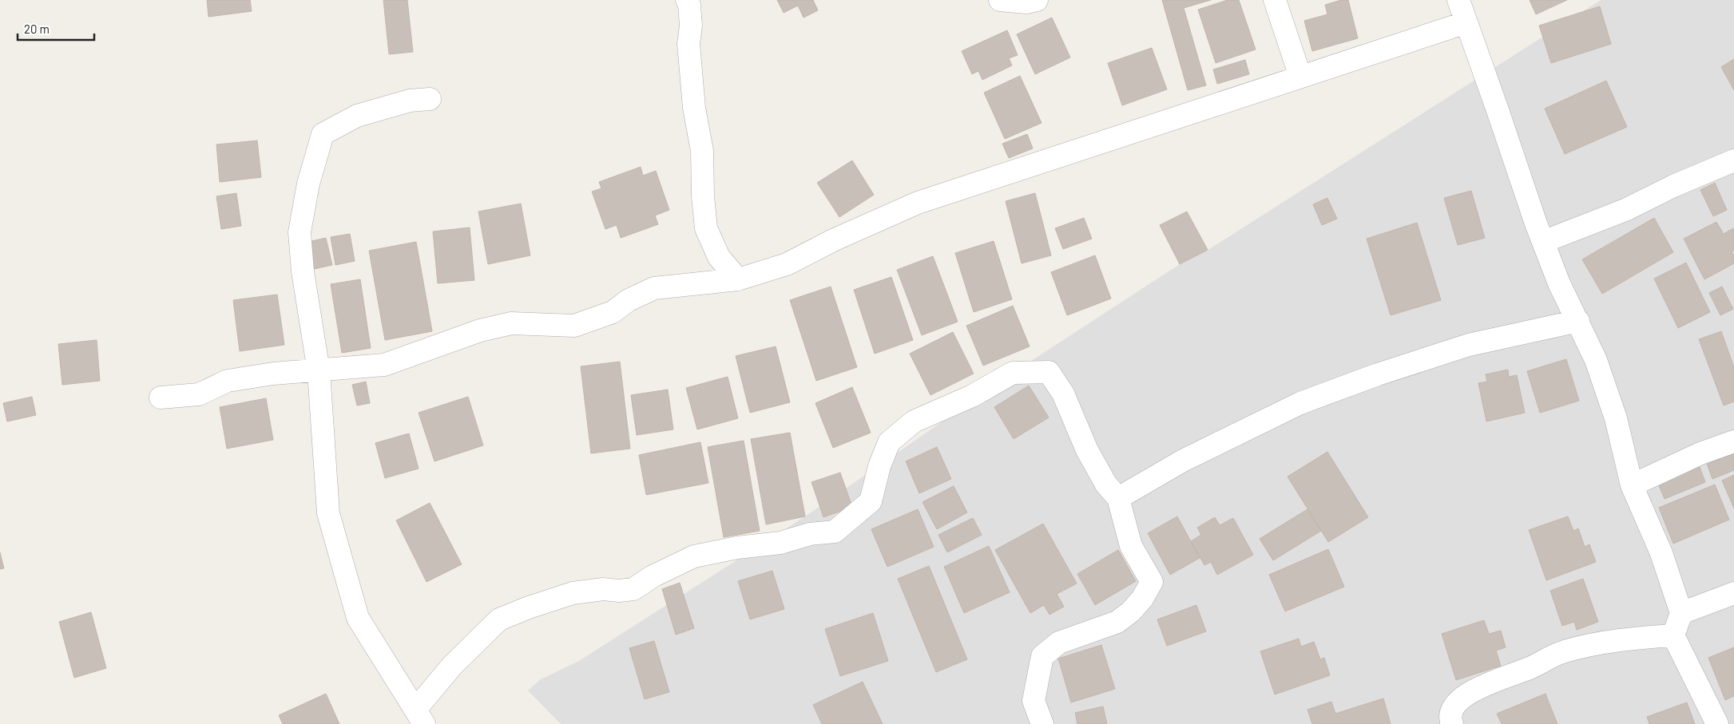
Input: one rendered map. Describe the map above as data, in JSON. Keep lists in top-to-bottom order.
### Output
{
  "scale_bar": "20 m"
}
